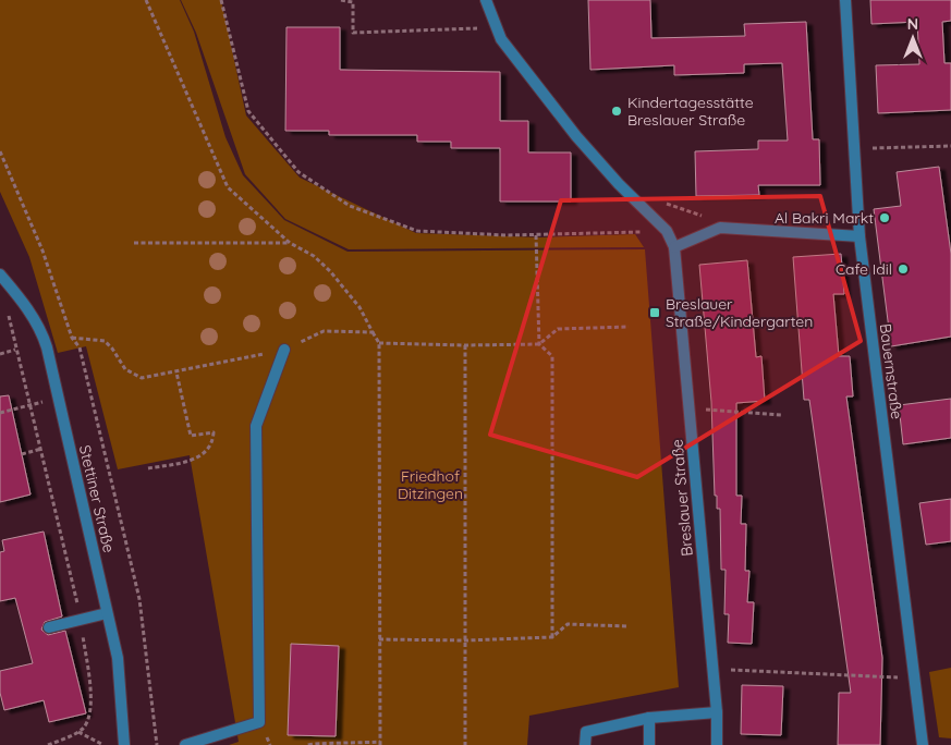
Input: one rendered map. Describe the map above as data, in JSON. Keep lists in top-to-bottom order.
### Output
{
  "streets": {
    "street": ["Bauernstraße", "Breslauer Straße", "Stettiner Straße"]
  },
  "parks": ["Friedhof Ditzingen"],
  "places": {
    "other": ["Kindertagesstätte Breslauer Straße", "Al Bakri Markt", "Cafe Idil"],
    "transit": ["Breslauer Straße/Kindergarten"]
  },
  "north": "top"
}
